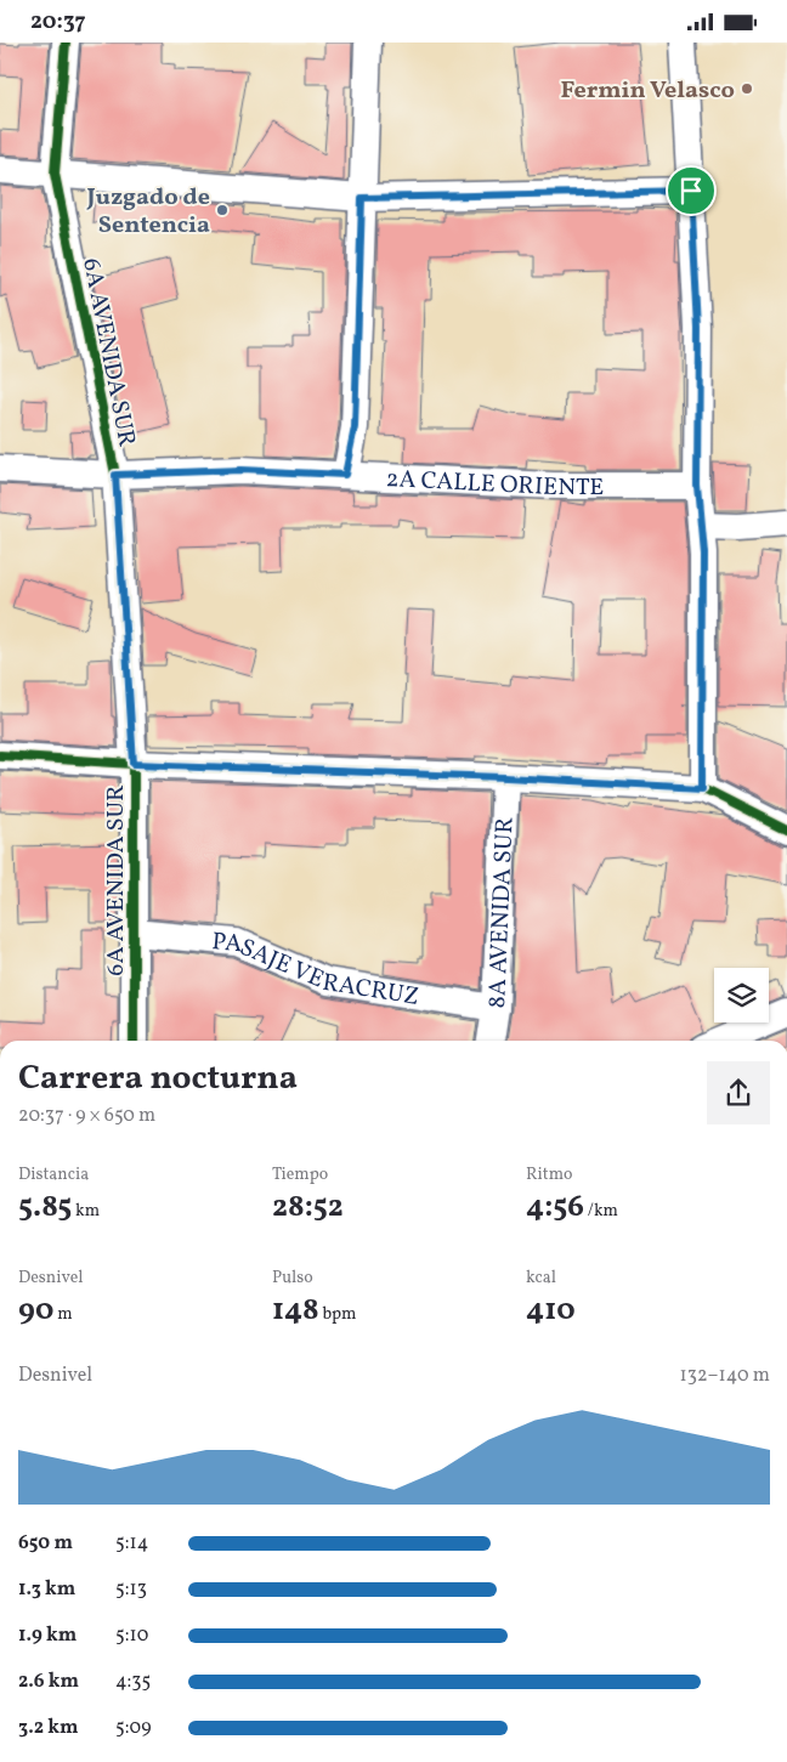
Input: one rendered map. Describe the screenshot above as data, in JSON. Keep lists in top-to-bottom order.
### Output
{
  "streets": {
    "street": [
      "6A AVENIDA SUR",
      "2A CALLE ORIENTE",
      "8A AVENIDA SUR",
      "PASAJE VERACRUZ"
    ]
  },
  "crossings": [
    ["6A AVENIDA SUR", "2A CALLE ORIENTE"],
    ["6A AVENIDA SUR", "PASAJE VERACRUZ"],
    ["8A AVENIDA SUR", "PASAJE VERACRUZ"]
  ],
  "places": ["Fermin Velasco", "Juzgado de Sentencia"],
  "page": {
    "status": "20:37",
    "heading": ["Carrera nocturna", "20:37 · 9 × 650 m"],
    "stats": [
      ["Distancia", "5.85 km"],
      ["Tiempo", "28:52"],
      ["Ritmo", "4:56 /km"],
      ["Desnivel", "90 m"],
      ["Pulso", "148 bpm"],
      ["kcal", "410"]
    ],
    "chart": ["Desnivel", "132–140 m"],
    "list": [
      {
        "name": "650 m",
        "note": "5:14"
      },
      {
        "name": "1.3 km",
        "note": "5:13"
      },
      {
        "name": "1.9 km",
        "note": "5:10"
      },
      {
        "name": "2.6 km",
        "note": "4:35"
      },
      {
        "name": "3.2 km",
        "note": "5:09"
      }
    ]
  }
}
